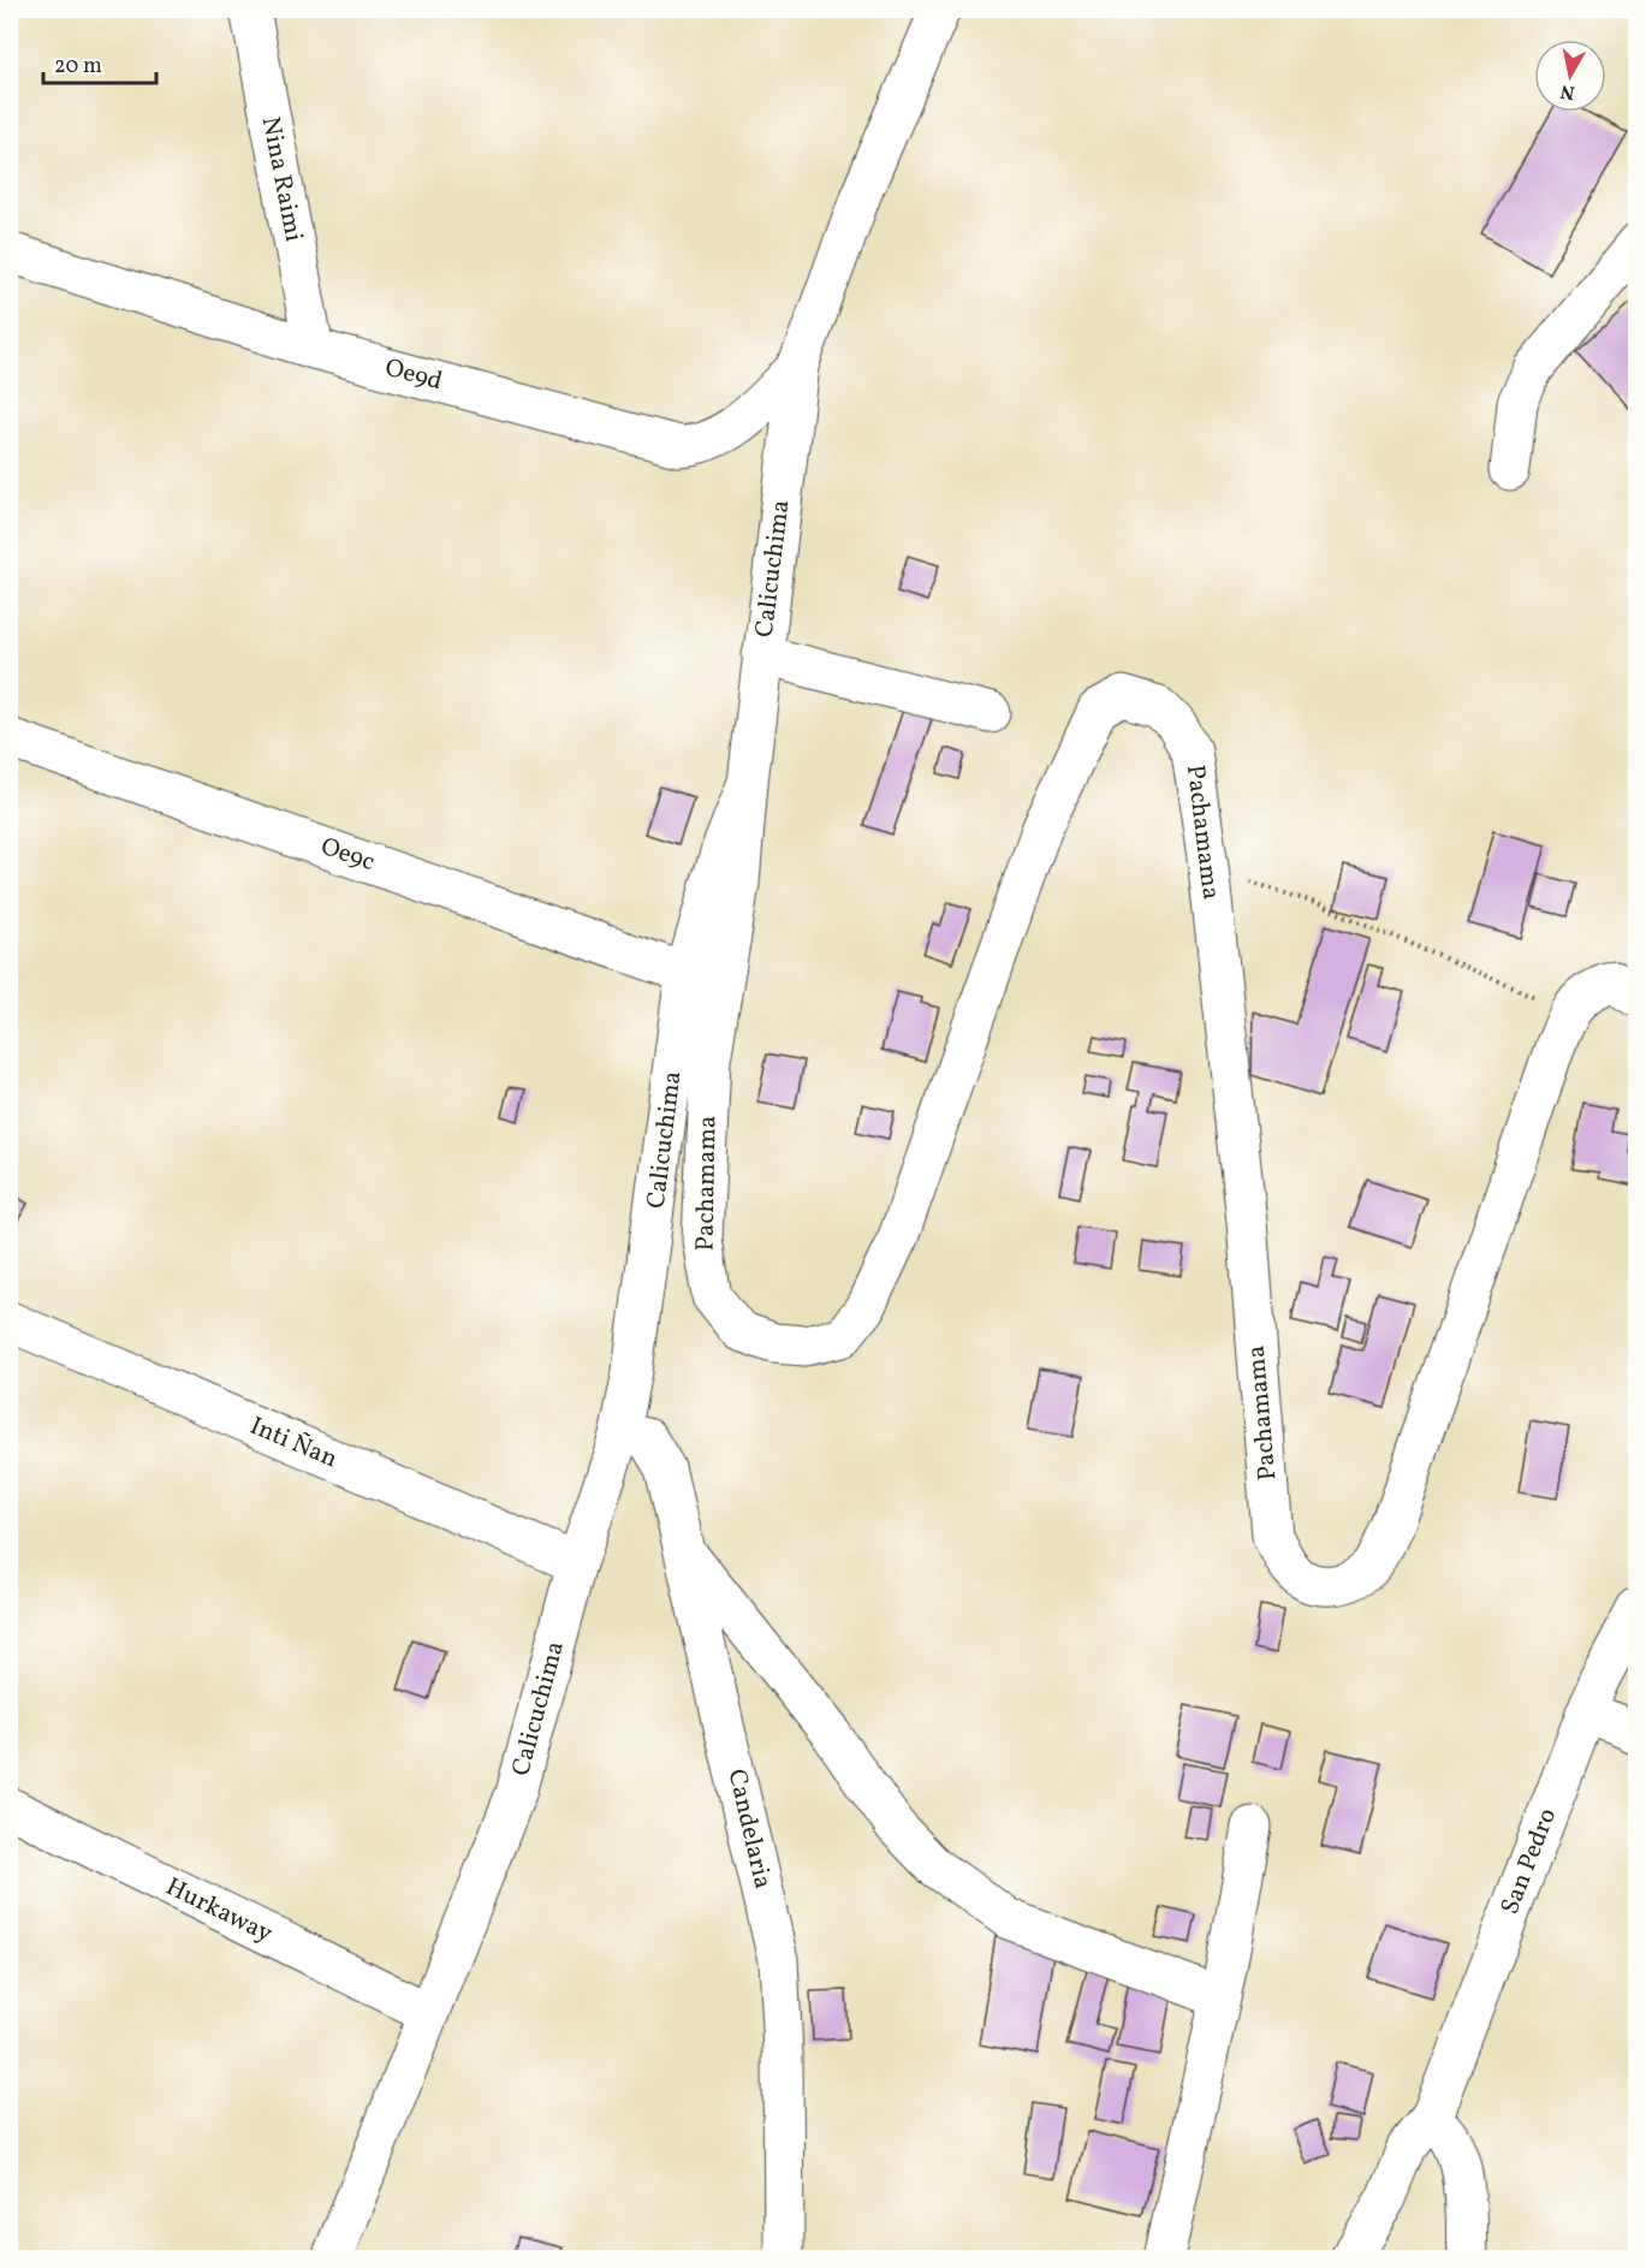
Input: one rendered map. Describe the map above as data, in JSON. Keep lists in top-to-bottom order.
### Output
{
  "streets": {
    "street": [
      "Nina Raimi",
      "Oe9d",
      "Calicuchima",
      "Pachamama",
      "Oe9c",
      "Inti Ñan",
      "Candelaria",
      "San Pedro",
      "Hurkaway"
    ]
  },
  "crossings": [
    ["Nina Raimi", "Oe9d"],
    ["Oe9d", "Calicuchima"],
    ["Calicuchima", "Pachamama"],
    ["Calicuchima", "Oe9c"],
    ["Calicuchima", "Inti Ñan"],
    ["Calicuchima", "Candelaria"],
    ["Calicuchima", "Hurkaway"]
  ],
  "scale_bar": "20 m",
  "north": "bottom"
}
